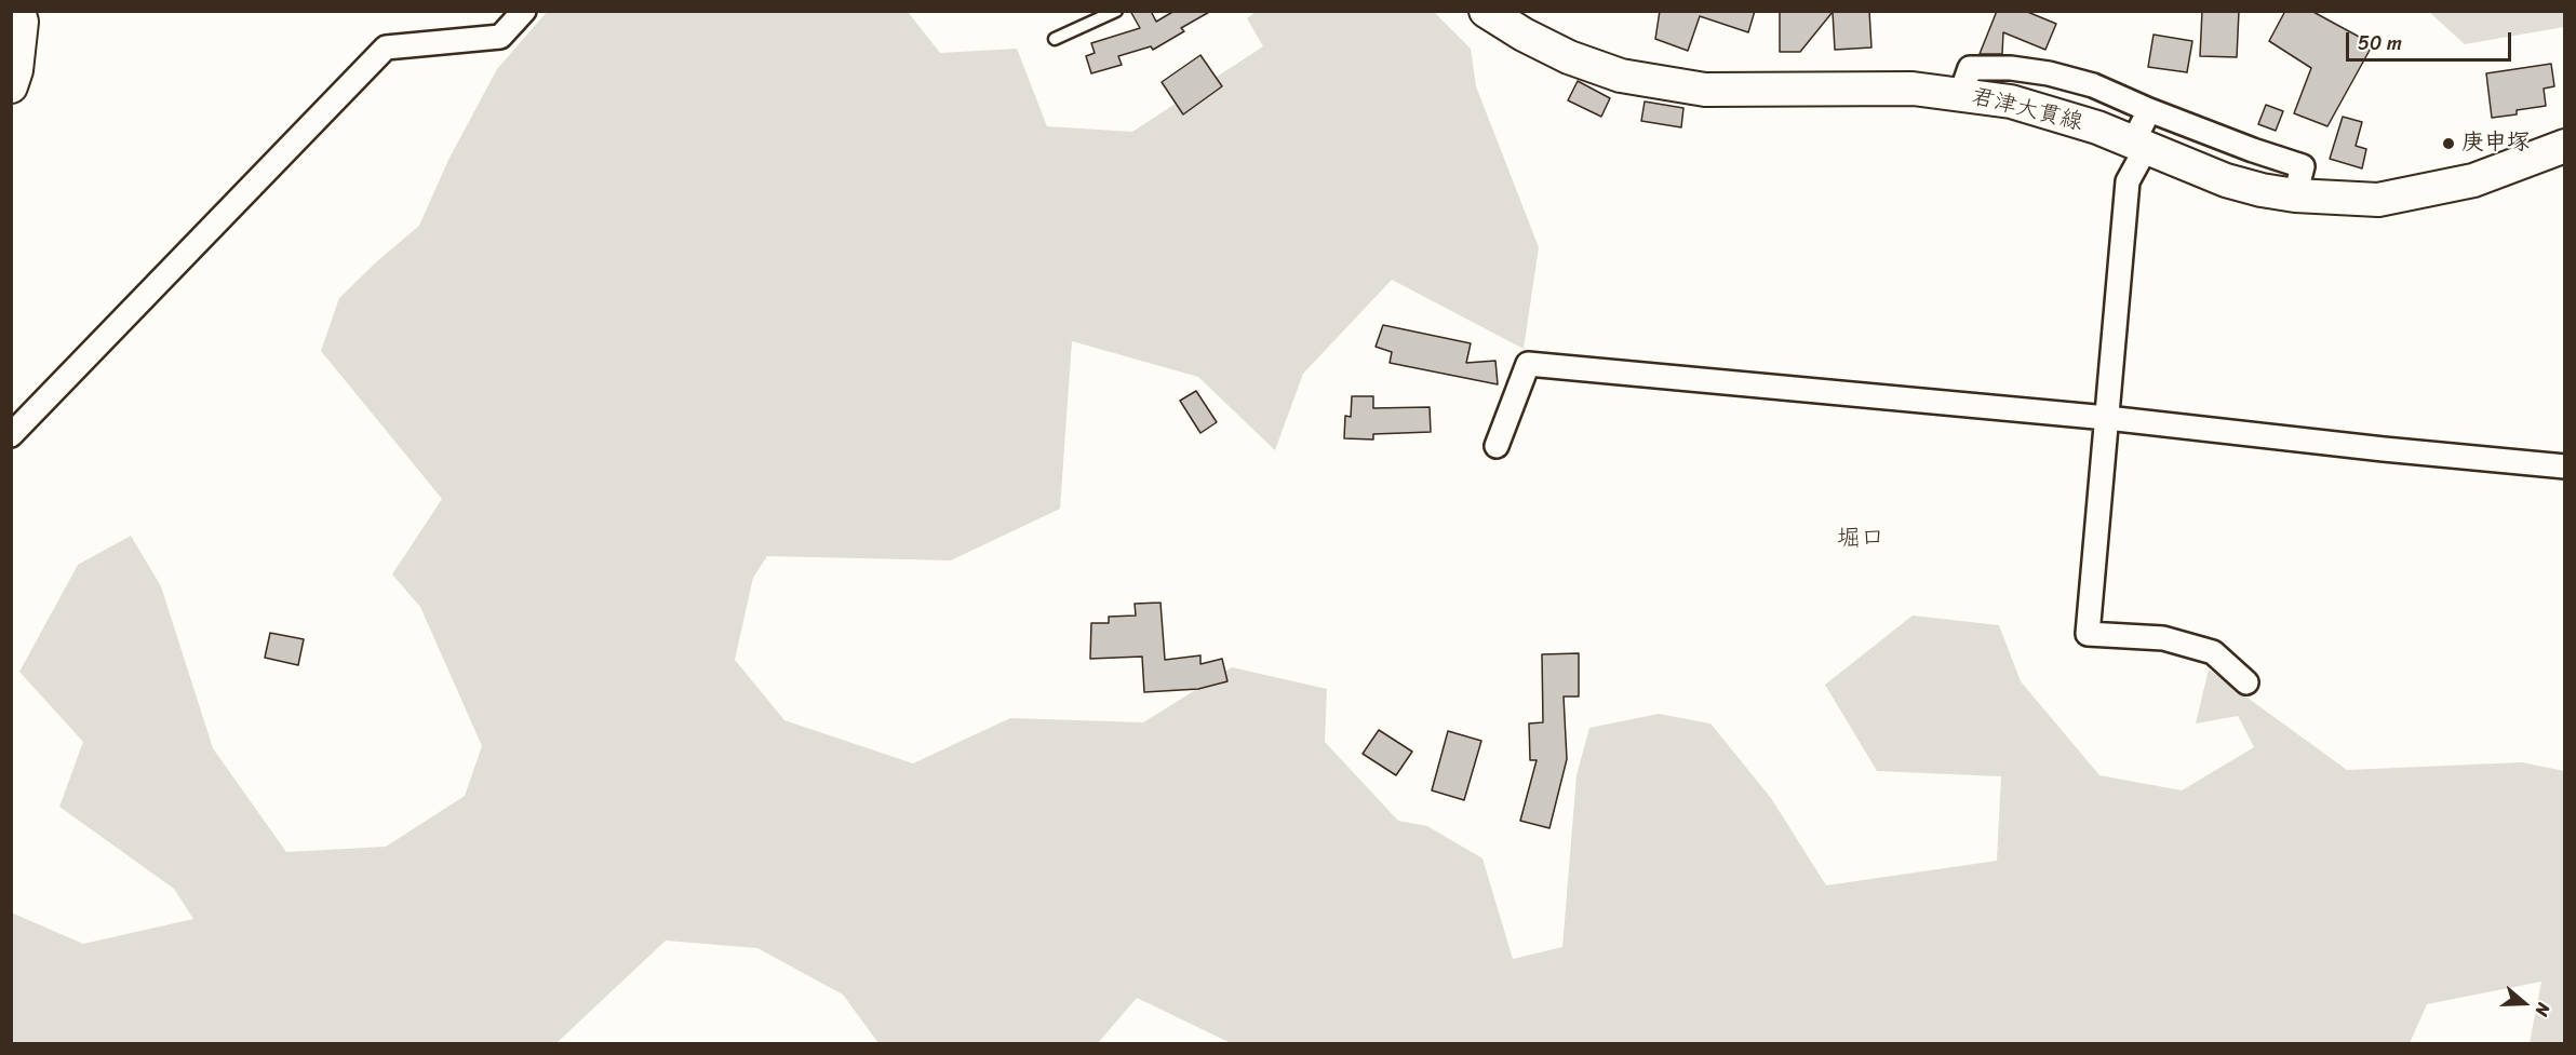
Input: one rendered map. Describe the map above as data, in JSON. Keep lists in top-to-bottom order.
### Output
{
  "streets": {
    "main road": ["君津大貫線"]
  },
  "districts": ["堀口"],
  "places": ["庚申塚"],
  "scale_bar": "50 m",
  "north": "right"
}
